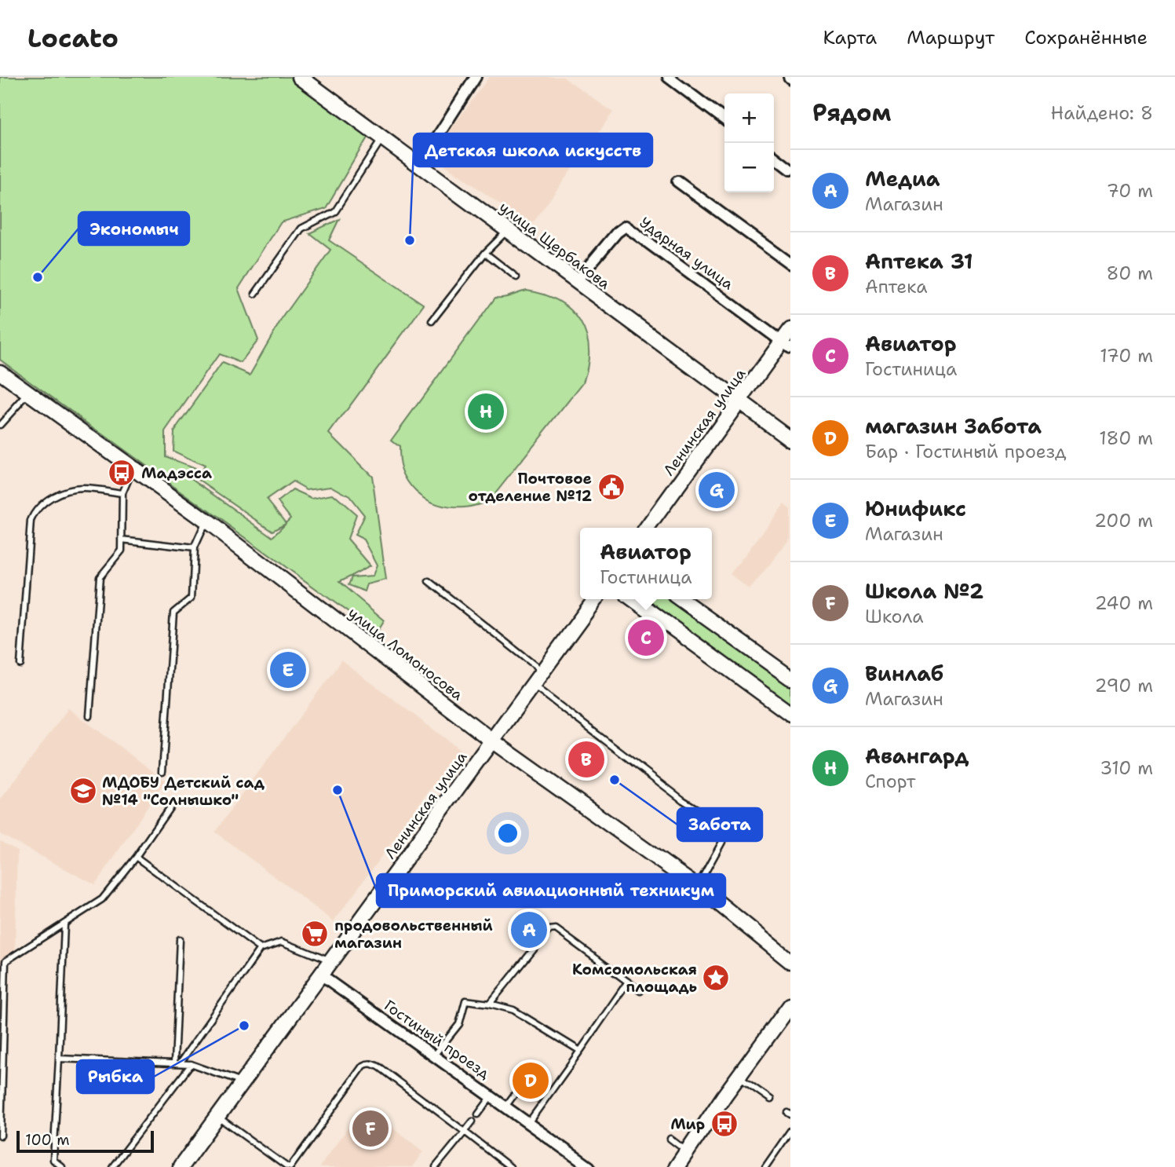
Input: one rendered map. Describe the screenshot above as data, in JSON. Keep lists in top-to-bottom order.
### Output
{
  "streets": {
    "main road": ["улица Щербакова", "Ленинская улица", "улица Ломоносова"],
    "street": ["Ударная улица", "Гостиный проезд"]
  },
  "crossings": [
    ["улица Щербакова", "Ударная улица"],
    ["улица Щербакова", "Ленинская улица"],
    ["Ударная улица", "Ленинская улица"],
    ["Ленинская улица", "улица Ломоносова"],
    ["Ленинская улица", "Гостиный проезд"]
  ],
  "places": {
    "other": [
      "Детская школа искусств",
      "Экономыч",
      "Забота",
      "Приморский авиационный техникум",
      "Рыбка"
    ],
    "bus stop": ["Мадэсса", "Мир"],
    "public building": ["Почтовое отделение №12"],
    "school or university": ["МДОБУ Детский сад №14 \"Солнышко\""],
    "supermarket": ["продовольственный магазин"],
    "place": ["Комсомольская площадь"]
  },
  "scale_bar": "100 m",
  "page": {
    "header": "Locato",
    "nav": ["Карта", "Маршрут", "Сохранённые"],
    "heading": ["Рядом", "Найдено: 8"],
    "map_buttons": ["+", "−"],
    "list": [
      {
        "mark": "A",
        "name": "Медиа",
        "note": "Магазин",
        "value": "70 m"
      },
      {
        "mark": "B",
        "name": "Аптека 31",
        "note": "Аптека",
        "value": "80 m"
      },
      {
        "mark": "C",
        "name": "Авиатор",
        "note": "Гостиница",
        "value": "170 m"
      },
      {
        "mark": "D",
        "name": "магазин Забота",
        "note": "Бар · Гостиный проезд",
        "value": "180 m"
      },
      {
        "mark": "E",
        "name": "Юнификс",
        "note": "Магазин",
        "value": "200 m"
      },
      {
        "mark": "F",
        "name": "Школа №2",
        "note": "Школа",
        "value": "240 m"
      },
      {
        "mark": "G",
        "name": "Винлаб",
        "note": "Магазин",
        "value": "290 m"
      },
      {
        "mark": "H",
        "name": "Авангард",
        "note": "Спорт",
        "value": "310 m"
      }
    ],
    "pins": [
      "H",
      "G",
      "C",
      "E",
      "B",
      "A",
      "D",
      "F"
    ],
    "popup": ["Авиатор", "Гостиница"],
    "scale": "100 m"
  }
}
